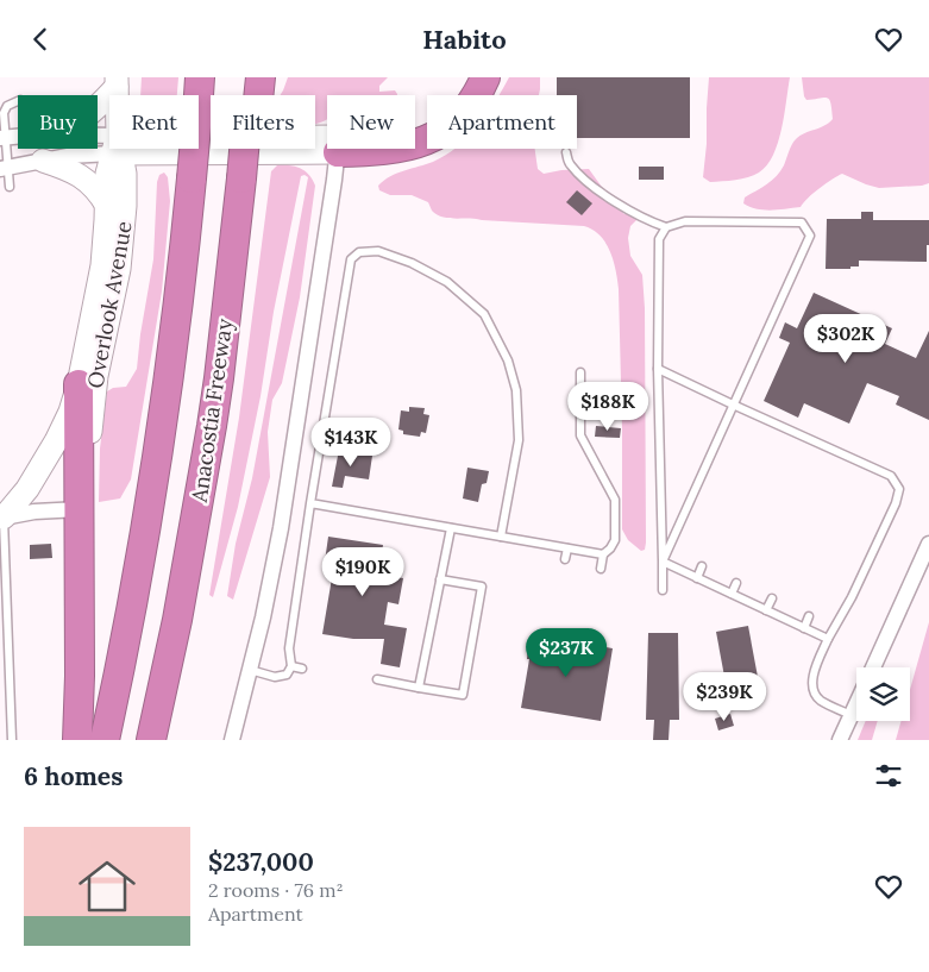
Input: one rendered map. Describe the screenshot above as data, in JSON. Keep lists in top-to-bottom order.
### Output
{
  "streets": {
    "highway": ["Anacostia Freeway"],
    "street": ["Overlook Avenue"]
  },
  "page": {
    "header": "Habito",
    "chip": [
      "Buy",
      "Rent",
      "Filters",
      "New",
      "Apartment"
    ],
    "price": [
      "$302K",
      "$188K",
      "$143K",
      "$190K",
      "$237K",
      "$239K"
    ],
    "heading": "6 homes",
    "list": [
      {
        "name": "$237,000",
        "note": "2 rooms · 76 m² · Apartment"
      }
    ]
  }
}
